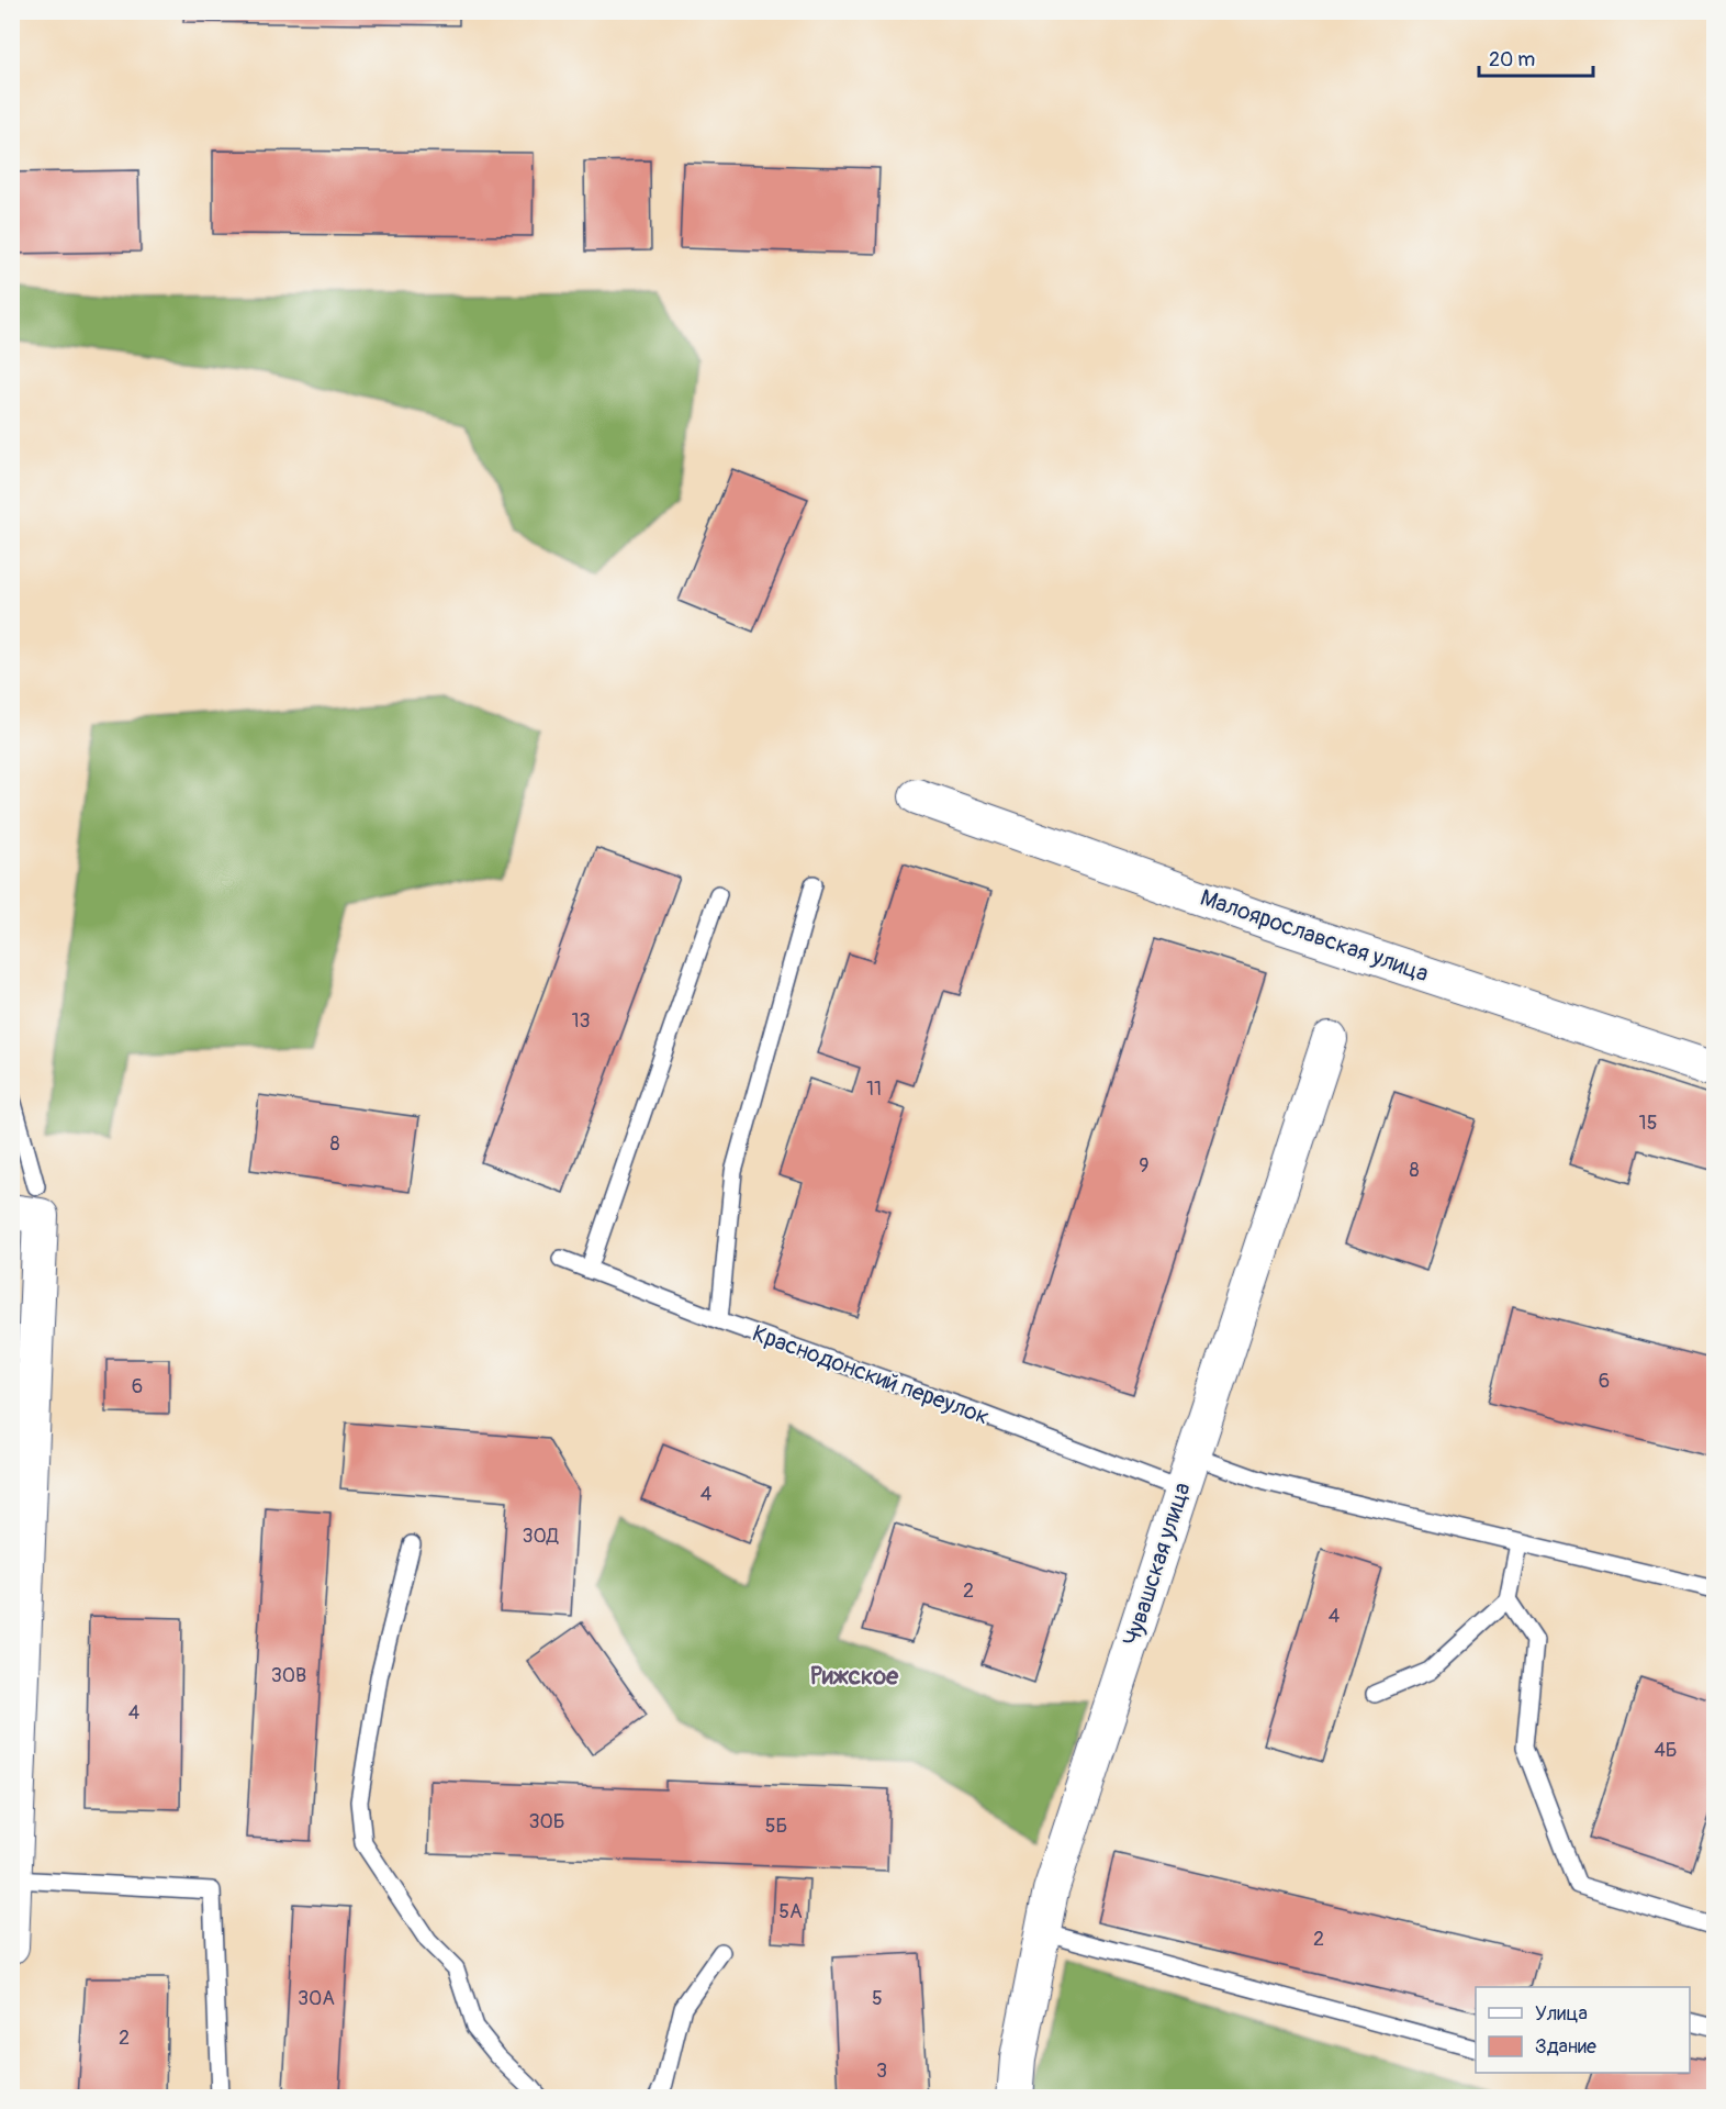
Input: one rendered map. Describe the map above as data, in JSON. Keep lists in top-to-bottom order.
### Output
{
  "streets": {
    "street": ["Малоярославская улица", "Чувашская улица"],
    "lane": ["Краснодонский переулок"]
  },
  "crossings": [
    ["Краснодонский переулок", "Чувашская улица"]
  ],
  "districts": ["Рижское"],
  "house_numbers": [
    "13",
    "11",
    "15",
    "8",
    "9",
    "8",
    "6",
    "6",
    "4",
    "30Д",
    "2",
    "4",
    "30В",
    "4",
    "4Б",
    "30Б",
    "5Б",
    "5А",
    "2",
    "30А",
    "5",
    "2",
    "3"
  ],
  "legend": ["Улица", "Здание"],
  "scale_bar": "20 m"
}
